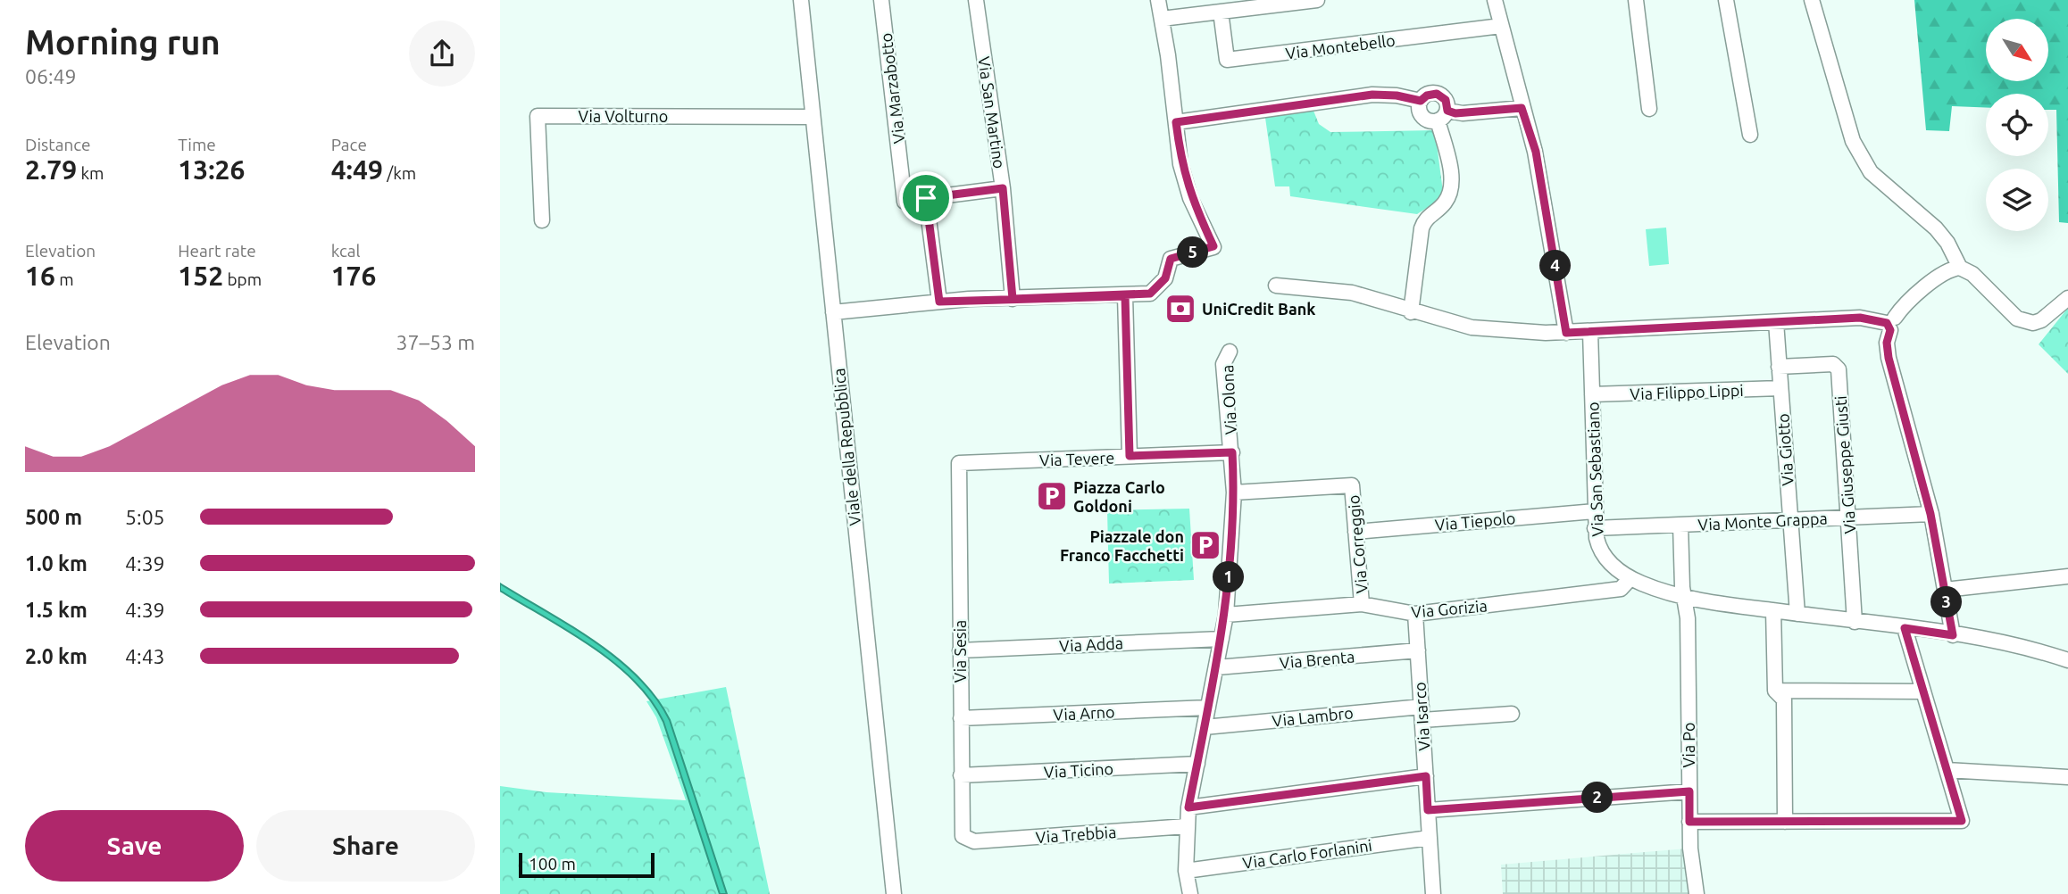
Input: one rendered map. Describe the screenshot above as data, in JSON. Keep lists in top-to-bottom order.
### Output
{
  "streets": {
    "street": [
      "Via Montebello",
      "Via Marzabotto",
      "Via San Martino",
      "Via Volturno",
      "Via Filippo Lippi",
      "Via Olona",
      "Viale della Repubblica",
      "Via Giotto",
      "Via Tevere",
      "Via Giuseppe Giusti",
      "Via San Sebastiano",
      "Via Tiepolo",
      "Via Monte Grappa",
      "Via Correggio",
      "Via Gorizia",
      "Via Adda",
      "Via Sesia",
      "Via Brenta",
      "Via Arno",
      "Via Lambro",
      "Via Isarco",
      "Via Po",
      "Via Ticino",
      "Via Trebbia",
      "Via Carlo Forlanini"
    ]
  },
  "crossings": [
    ["Via Volturno", "Viale della Repubblica"],
    ["Via Filippo Lippi", "Via Giotto"],
    ["Via Filippo Lippi", "Via San Sebastiano"],
    ["Via Olona", "Via Tevere"],
    ["Via Olona", "Via Correggio"],
    ["Via Olona", "Via Gorizia"],
    ["Via Olona", "Via Adda"],
    ["Via Olona", "Via Brenta"],
    ["Via Olona", "Via Arno"],
    ["Via Olona", "Via Lambro"],
    ["Via Olona", "Via Ticino"],
    ["Via Olona", "Via Trebbia"],
    ["Via Olona", "Via Carlo Forlanini"],
    ["Via Giotto", "Via Giuseppe Giusti"],
    ["Via Giotto", "Via San Sebastiano"],
    ["Via Giotto", "Via Monte Grappa"],
    ["Via Tevere", "Via Sesia"],
    ["Via Giuseppe Giusti", "Via San Sebastiano"],
    ["Via Giuseppe Giusti", "Via Monte Grappa"],
    ["Via San Sebastiano", "Via Tiepolo"],
    ["Via San Sebastiano", "Via Monte Grappa"],
    ["Via San Sebastiano", "Via Gorizia"],
    ["Via San Sebastiano", "Via Po"],
    ["Via Tiepolo", "Via Correggio"],
    ["Via Monte Grappa", "Via Po"],
    ["Via Correggio", "Via Gorizia"],
    ["Via Gorizia", "Via Isarco"],
    ["Via Adda", "Via Sesia"],
    ["Via Sesia", "Via Arno"],
    ["Via Sesia", "Via Ticino"],
    ["Via Sesia", "Via Trebbia"],
    ["Via Brenta", "Via Isarco"],
    ["Via Lambro", "Via Isarco"],
    ["Via Isarco", "Via Carlo Forlanini"]
  ],
  "places": {
    "bank": ["UniCredit Bank"],
    "parking": ["Piazza Carlo Goldoni", "Piazzale don Franco Facchetti"]
  },
  "scale_bar": "100 m",
  "north": "bottom right",
  "page": {
    "heading": ["Morning run", "06:49"],
    "stats": [
      ["Distance", "2.79 km"],
      ["Time", "13:26"],
      ["Pace", "4:49 /km"],
      ["Elevation", "16 m"],
      ["Heart rate", "152 bpm"],
      ["kcal", "176"]
    ],
    "pins": [
      "5",
      "4",
      "1",
      "3",
      "2"
    ],
    "chart": ["Elevation", "37–53 m"],
    "list": [
      {
        "name": "500 m",
        "note": "5:05"
      },
      {
        "name": "1.0 km",
        "note": "4:39"
      },
      {
        "name": "1.5 km",
        "note": "4:39"
      },
      {
        "name": "2.0 km",
        "note": "4:43"
      }
    ],
    "buttons": ["Save", "Share"],
    "scale": "100 m"
  }
}
